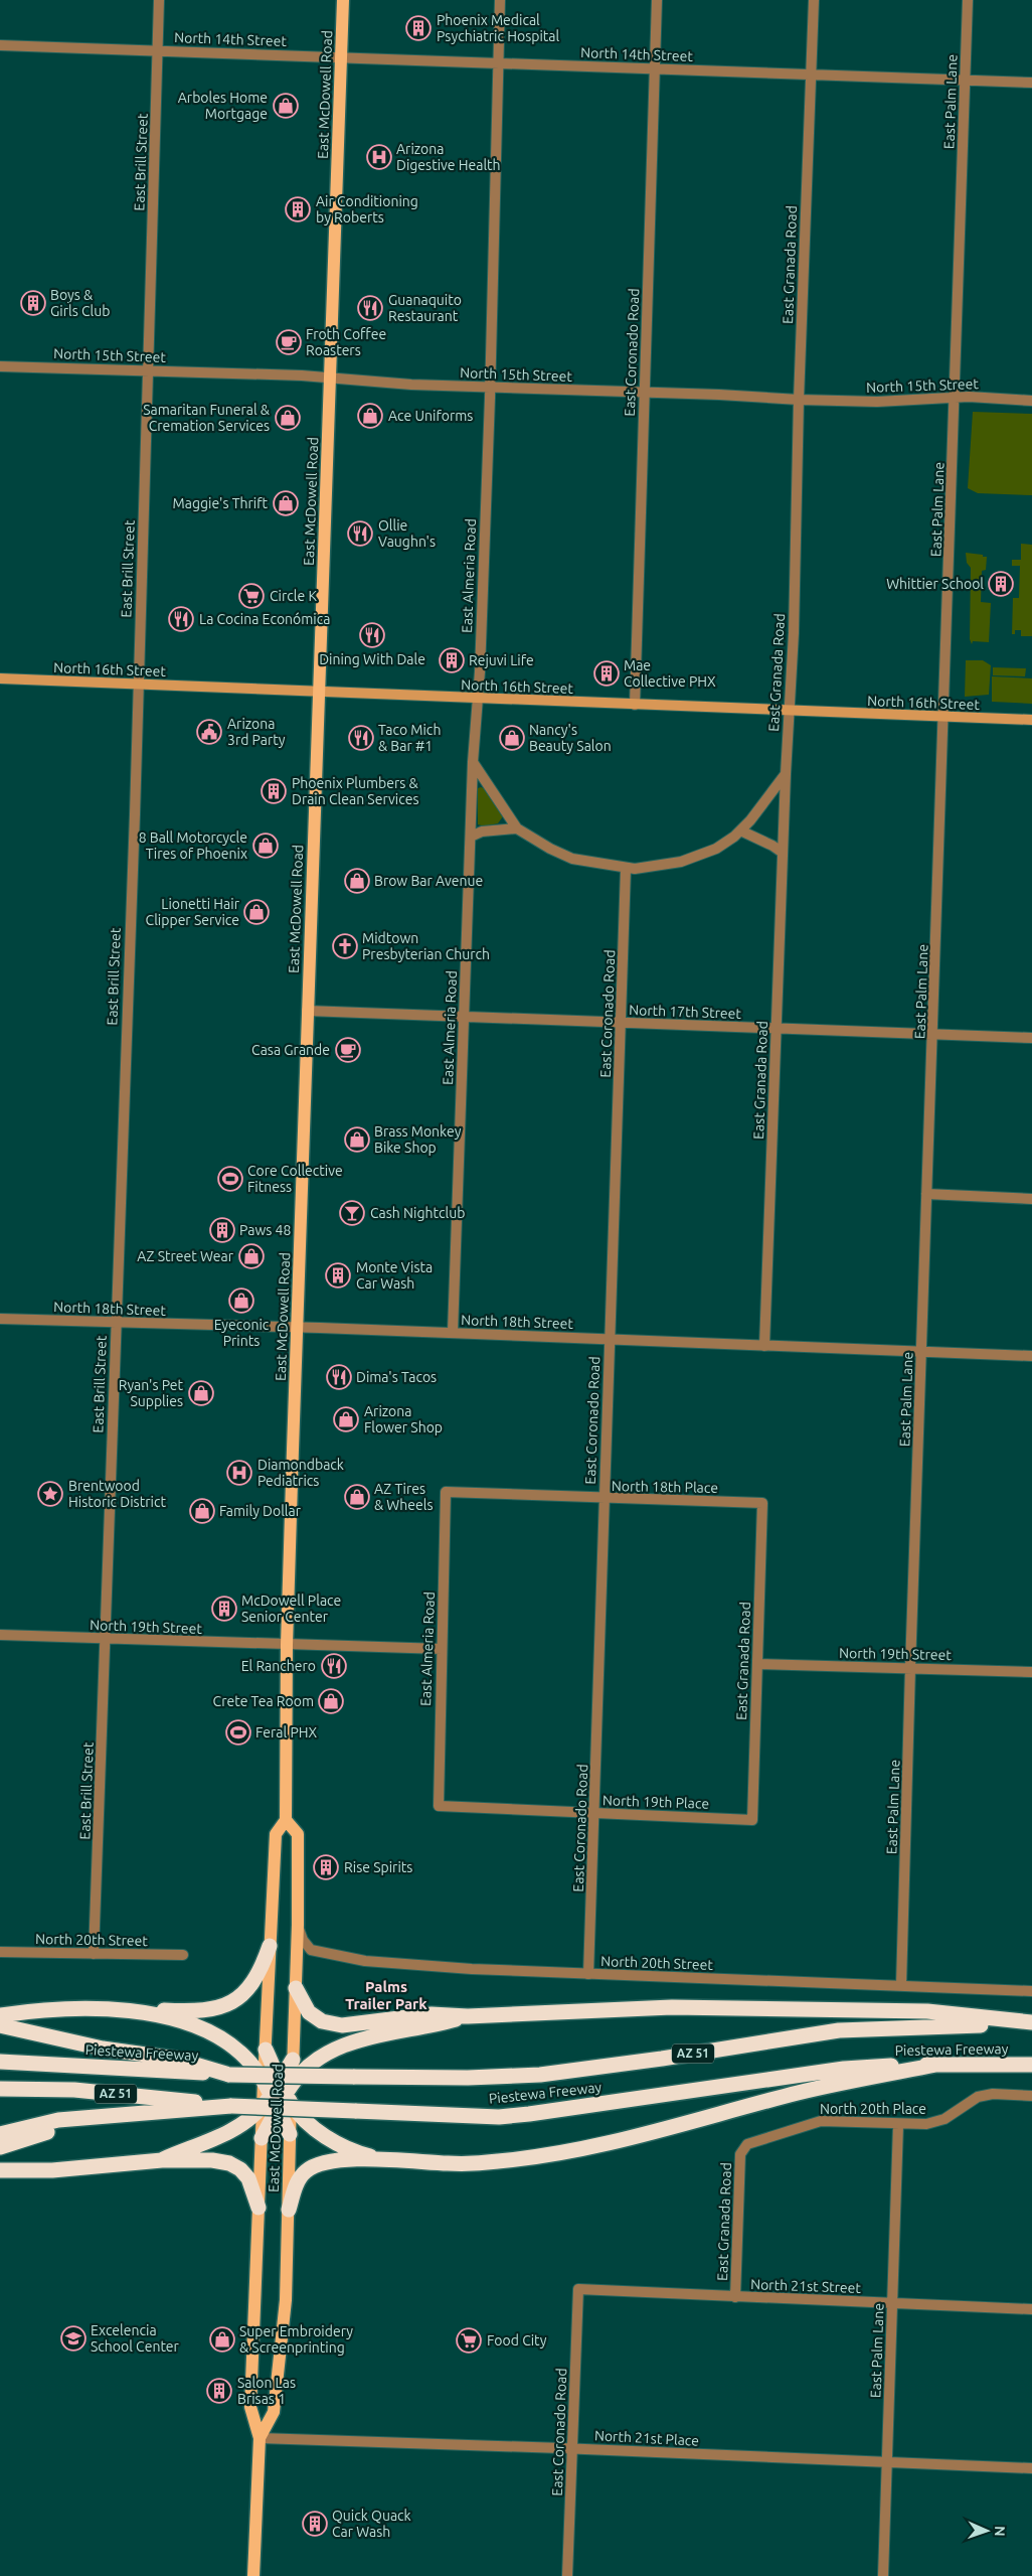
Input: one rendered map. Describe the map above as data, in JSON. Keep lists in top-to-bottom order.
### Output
{
  "streets": {
    "highway": ["Piestewa Freeway", "AZ 51"],
    "main road": ["East McDowell Road", "North 16th Street"],
    "street": [
      "North 14th Street",
      "East Palm Lane",
      "East Brill Street",
      "East Granada Road",
      "East Coronado Road",
      "North 15th Street",
      "East Almeria Road",
      "North 17th Street",
      "North 18th Street",
      "North 18th Place",
      "North 19th Street",
      "North 19th Place",
      "North 20th Street",
      "North 20th Place",
      "North 21st Street",
      "North 21st Place"
    ]
  },
  "crossings": [
    ["North 14th Street", "East McDowell Road"],
    ["North 14th Street", "East Palm Lane"],
    ["North 14th Street", "East Brill Street"],
    ["North 14th Street", "East Granada Road"],
    ["North 14th Street", "East Coronado Road"],
    ["North 14th Street", "East Almeria Road"],
    ["East McDowell Road", "North 15th Street"],
    ["East McDowell Road", "North 16th Street"],
    ["East McDowell Road", "North 17th Street"],
    ["East McDowell Road", "North 18th Street"],
    ["East McDowell Road", "North 19th Street"],
    ["East McDowell Road", "North 20th Street"],
    ["East McDowell Road", "North 21st Place"],
    ["East Palm Lane", "North 15th Street"],
    ["East Palm Lane", "North 16th Street"],
    ["East Palm Lane", "North 17th Street"],
    ["East Palm Lane", "North 18th Street"],
    ["East Palm Lane", "North 19th Street"],
    ["East Palm Lane", "North 20th Street"],
    ["East Palm Lane", "North 20th Place"],
    ["East Palm Lane", "North 21st Street"],
    ["East Palm Lane", "North 21st Place"],
    ["East Brill Street", "North 15th Street"],
    ["East Brill Street", "North 16th Street"],
    ["East Brill Street", "North 18th Street"],
    ["East Brill Street", "North 19th Street"],
    ["East Brill Street", "North 20th Street"],
    ["East Granada Road", "North 15th Street"],
    ["East Granada Road", "North 16th Street"],
    ["East Granada Road", "North 17th Street"],
    ["East Granada Road", "North 18th Street"],
    ["East Granada Road", "North 18th Place"],
    ["East Granada Road", "North 19th Street"],
    ["East Granada Road", "North 19th Place"],
    ["East Granada Road", "North 20th Place"],
    ["East Granada Road", "North 21st Street"],
    ["East Coronado Road", "North 15th Street"],
    ["East Coronado Road", "North 16th Street"],
    ["East Coronado Road", "North 17th Street"],
    ["East Coronado Road", "North 18th Street"],
    ["East Coronado Road", "North 18th Place"],
    ["East Coronado Road", "North 19th Place"],
    ["East Coronado Road", "North 20th Street"],
    ["East Coronado Road", "North 21st Street"],
    ["East Coronado Road", "North 21st Place"],
    ["North 15th Street", "East Almeria Road"],
    ["East Almeria Road", "North 16th Street"],
    ["East Almeria Road", "North 17th Street"],
    ["East Almeria Road", "North 18th Street"],
    ["East Almeria Road", "North 18th Place"],
    ["East Almeria Road", "North 19th Street"],
    ["East Almeria Road", "North 19th Place"]
  ],
  "districts": ["Palms Trailer Park"],
  "places": {
    "building": [
      "Phoenix Medical Psychiatric Hospital",
      "Air Conditioning by Roberts",
      "Boys & Girls Club",
      "Whittier School",
      "Rejuvi Life",
      "Mae Collective PHX",
      "Phoenix Plumbers & Drain Clean Services",
      "Paws 48",
      "Monte Vista Car Wash",
      "McDowell Place Senior Center",
      "Rise Spirits",
      "Salon Las Brisas 1",
      "Quick Quack Car Wash"
    ],
    "shop": [
      "Arboles Home Mortgage",
      "Ace Uniforms",
      "Samaritan Funeral & Cremation Services",
      "Maggie's Thrift",
      "Nancy's Beauty Salon",
      "8 Ball Motorcycle Tires of Phoenix",
      "Brow Bar Avenue",
      "Lionetti Hair Clipper Service",
      "Brass Monkey Bike Shop",
      "AZ Street Wear",
      "Eyeconic Prints",
      "Ryan's Pet Supplies",
      "Arizona Flower Shop",
      "AZ Tires & Wheels",
      "Family Dollar",
      "Crete Tea Room",
      "Super Embroidery & Screenprinting"
    ],
    "hospital": ["Arizona Digestive Health", "Diamondback Pediatrics"],
    "restaurant": [
      "Guanaquito Restaurant",
      "Ollie Vaughn's",
      "La Cocina Económica",
      "Dining With Dale",
      "Taco Mich & Bar #1",
      "Dima's Tacos",
      "El Ranchero"
    ],
    "cafe": ["Froth Coffee Roasters", "Casa Grande"],
    "supermarket": ["Circle K", "Food City"],
    "public building": ["Arizona 3rd Party"],
    "church": ["Midtown Presbyterian Church"],
    "sports": ["Core Collective Fitness", "Feral PHX"],
    "bar": ["Cash Nightclub"],
    "place": ["Brentwood Historic District"],
    "school or university": ["Excelencia School Center"]
  },
  "north": "right"
}
